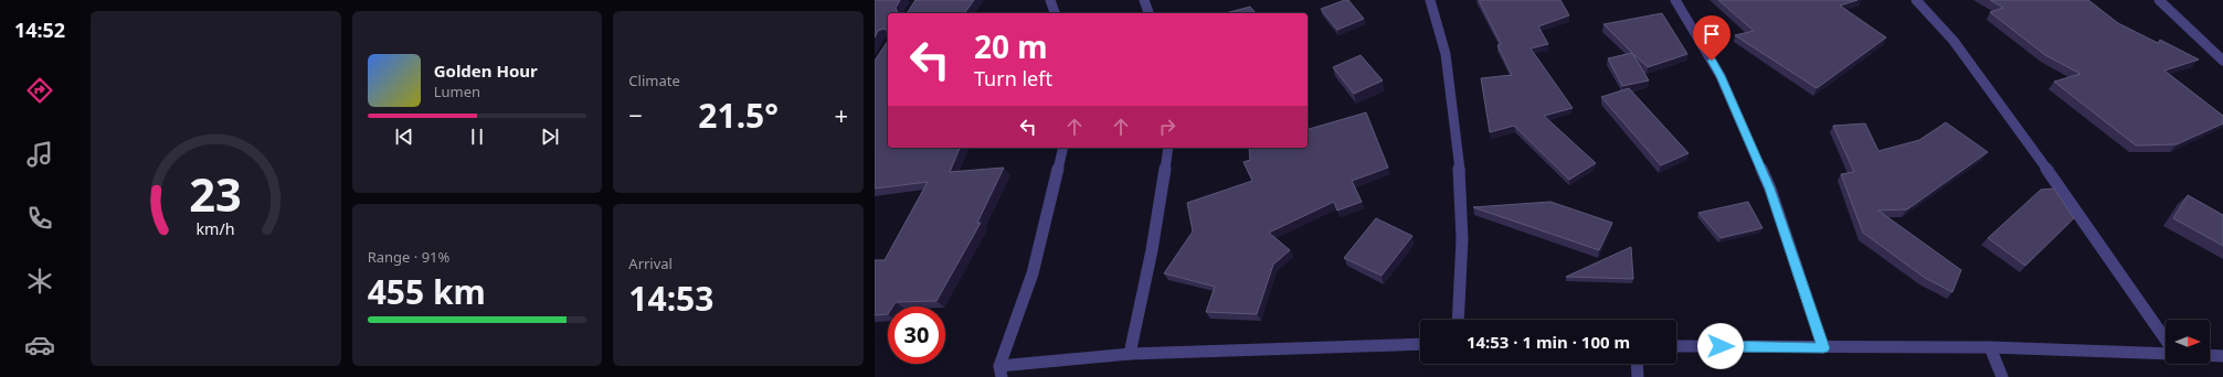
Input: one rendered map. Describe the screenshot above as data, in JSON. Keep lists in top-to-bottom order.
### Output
{
  "north": "right",
  "page": {
    "tabs": "14:52",
    "tile": [
      "Climate",
      ["Range · 91%", "455 km"],
      ["Arrival", "14:53"]
    ],
    "turn": ["20 m", "Turn left"],
    "song": ["Golden Hour", "Lumen"],
    "heat": ["−", "21.5°", "+"],
    "limit": "30",
    "trip": "14:53 · 1 min · 100 m",
    "gauge": ["23", "km/h"]
  }
}
